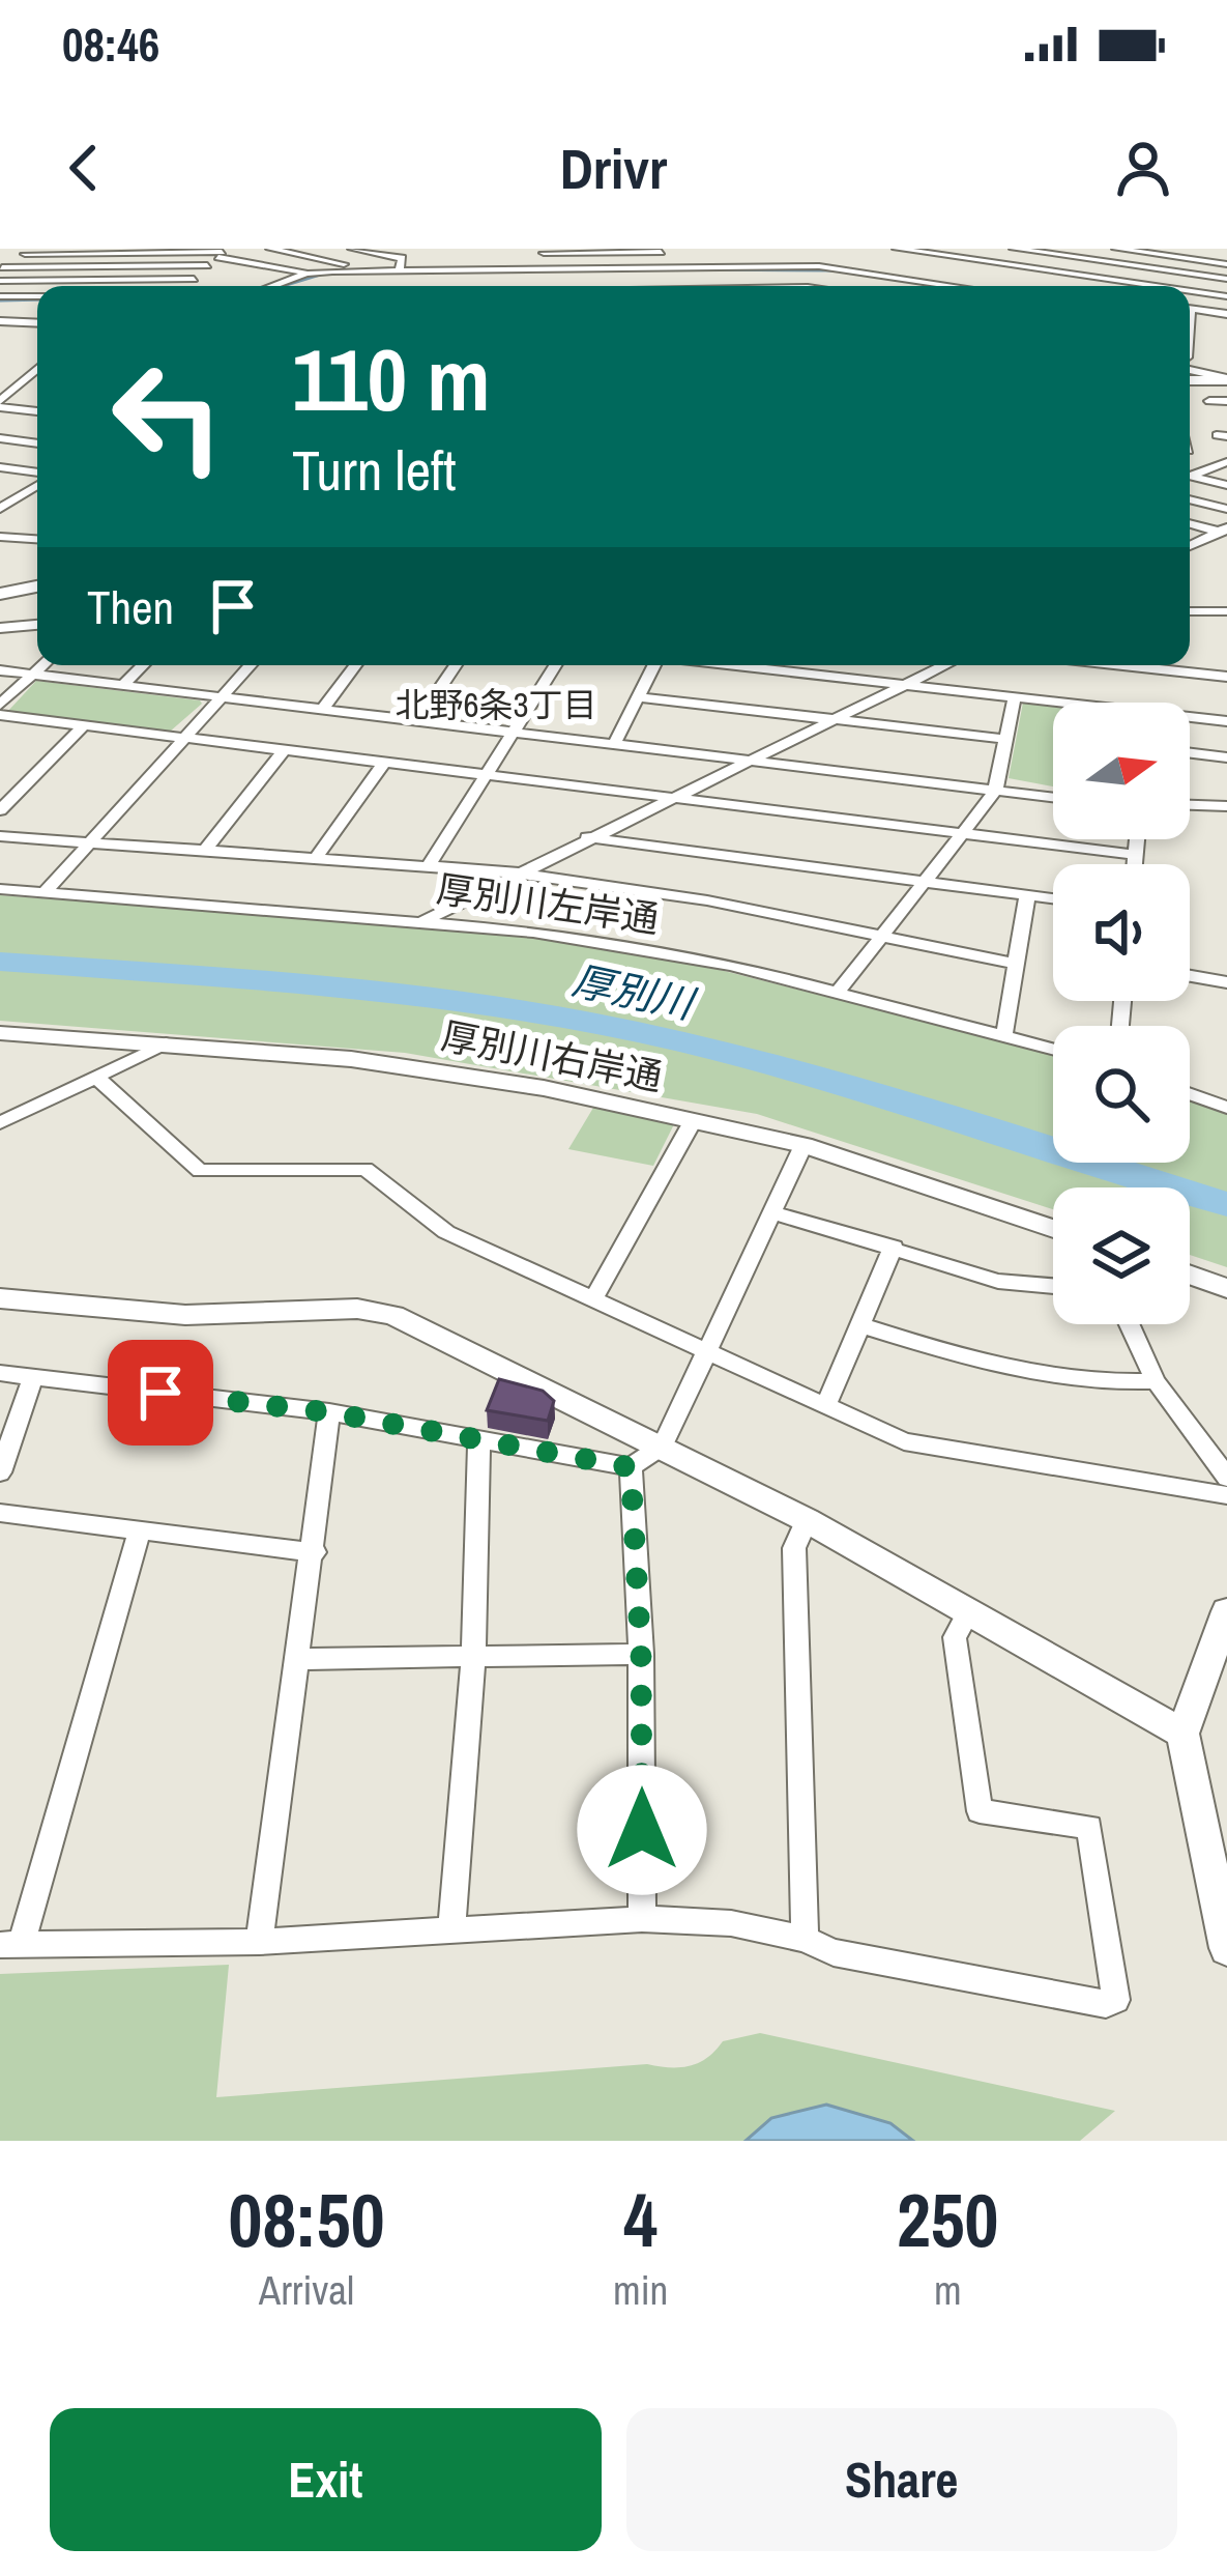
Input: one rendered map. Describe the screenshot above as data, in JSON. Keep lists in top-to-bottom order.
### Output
{
  "streets": {
    "street": ["厚別川左岸通", "厚別川右岸通"]
  },
  "districts": ["北野6条3丁目"],
  "water": ["厚別川"],
  "north": "right",
  "page": {
    "status": "08:46",
    "header": "Drivr",
    "turn": ["110 m", "Turn left"],
    "then": "Then",
    "eta": [
      "08:50",
      "Arrival",
      "4",
      "min",
      "250",
      "m"
    ],
    "buttons": ["Exit", "Share"]
  }
}
